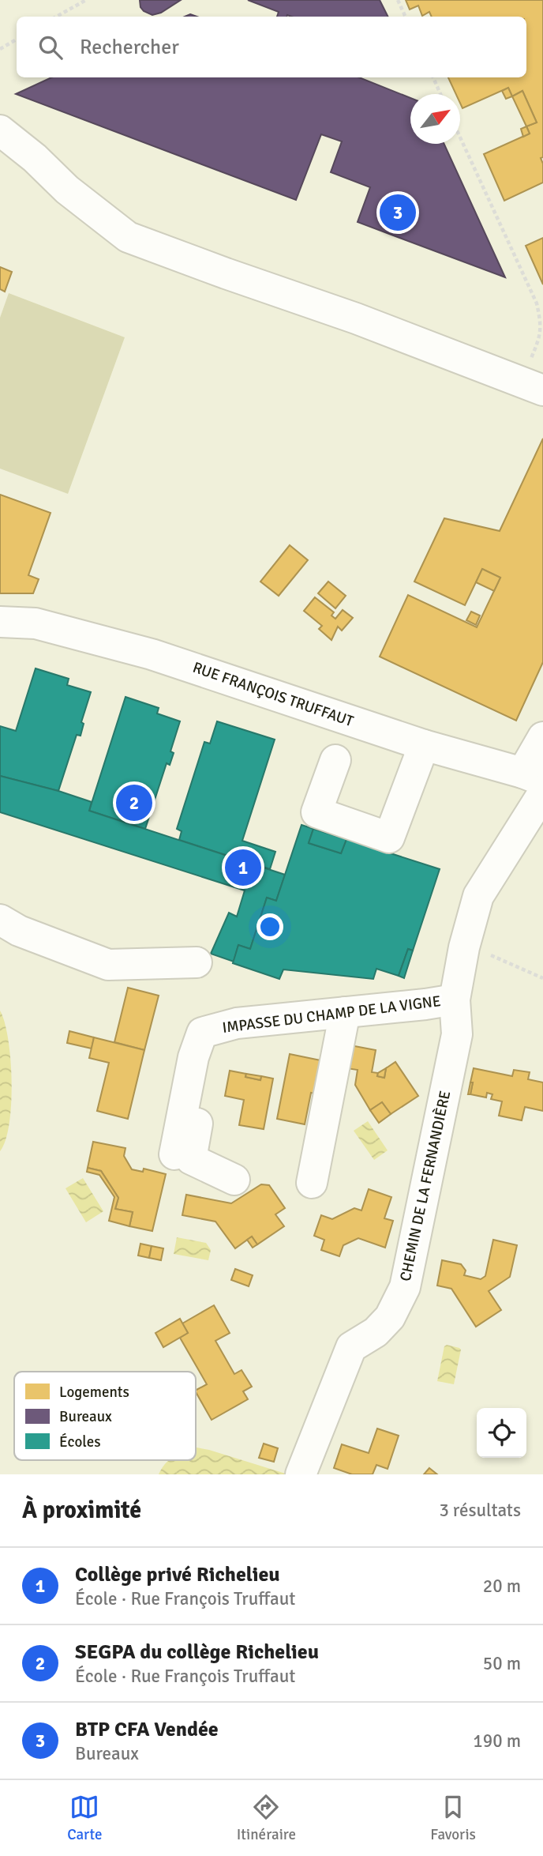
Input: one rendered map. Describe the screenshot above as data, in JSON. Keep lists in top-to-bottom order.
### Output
{
  "streets": {
    "street": ["RUE FRANÇOIS TRUFFAUT", "IMPASSE DU CHAMP DE LA VIGNE", "CHEMIN DE LA FERNANDIÈRE"]
  },
  "crossings": [
    ["IMPASSE DU CHAMP DE LA VIGNE", "CHEMIN DE LA FERNANDIÈRE"]
  ],
  "legend": ["Logements", "Bureaux", "Écoles"],
  "north": "top right",
  "page": {
    "search": "Rechercher",
    "pins": ["3", "2", "1"],
    "heading": ["À proximité", "3 résultats"],
    "list": [
      {
        "mark": "1",
        "name": "Collège privé Richelieu",
        "note": "École · Rue François Truffaut",
        "value": "20 m"
      },
      {
        "mark": "2",
        "name": "SEGPA du collège Richelieu",
        "note": "École · Rue François Truffaut",
        "value": "50 m"
      },
      {
        "mark": "3",
        "name": "BTP CFA Vendée",
        "note": "Bureaux",
        "value": "190 m"
      }
    ],
    "nav": ["Carte", "Itinéraire", "Favoris"]
  }
}
